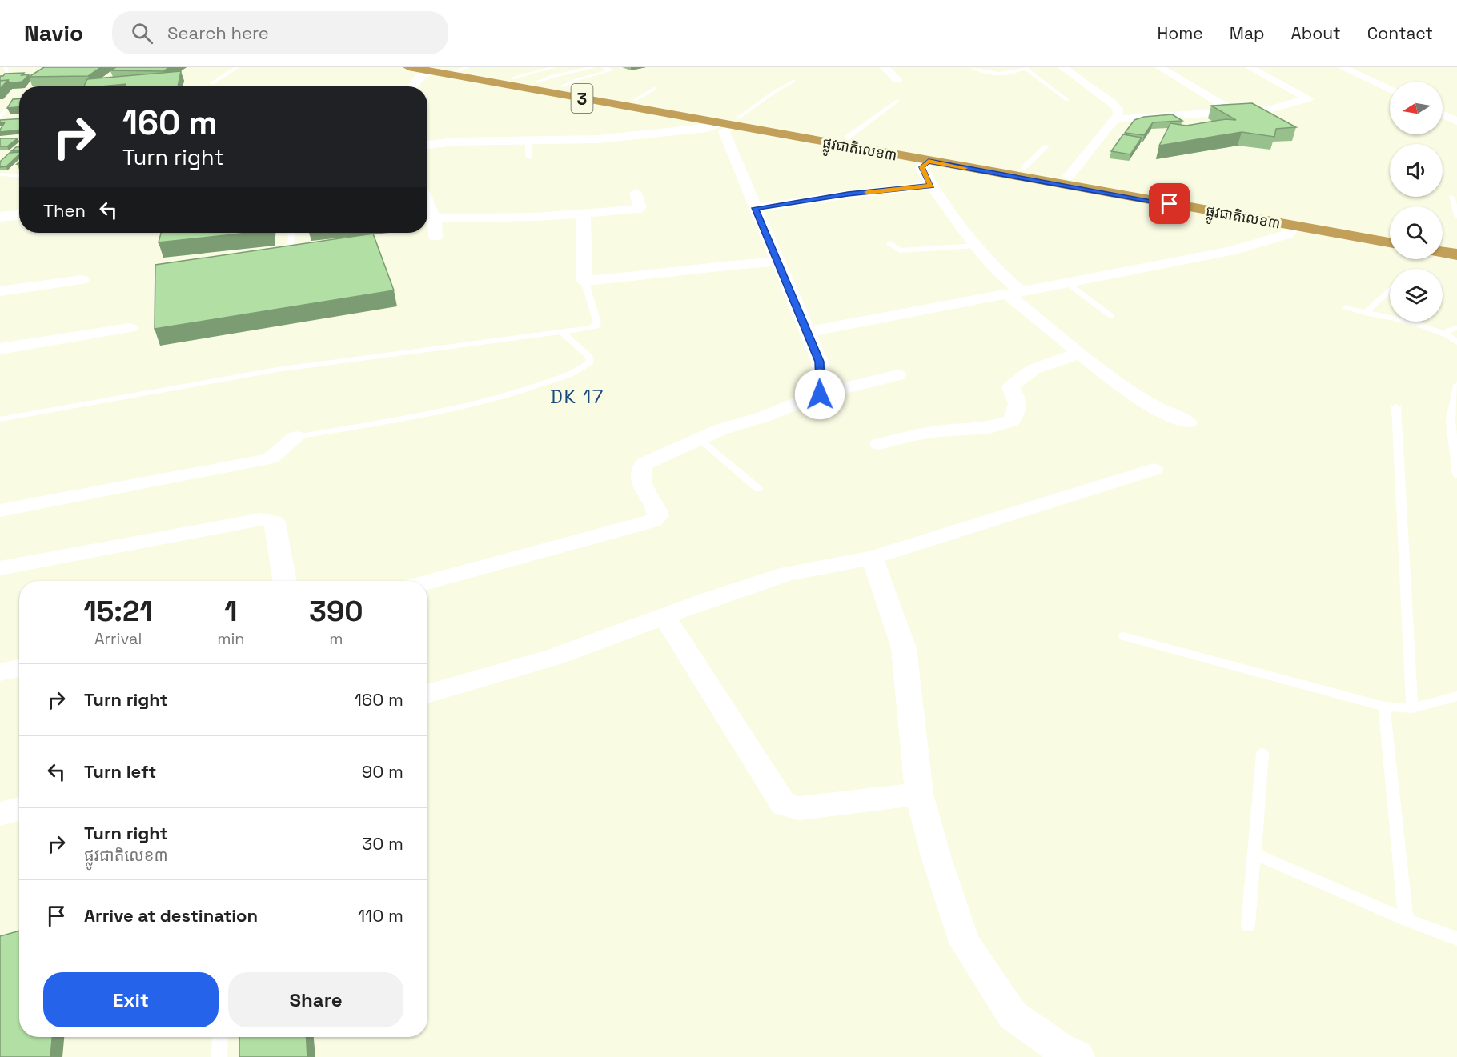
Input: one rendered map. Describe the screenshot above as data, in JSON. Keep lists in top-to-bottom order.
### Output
{
  "streets": {
    "highway": ["3", "ផ្លូវជាតិលេខ៣"]
  },
  "districts": ["DK 17"],
  "north": "left",
  "page": {
    "header": "Navio",
    "search": "Search here",
    "nav": [
      "Home",
      "Map",
      "About",
      "Contact"
    ],
    "turn": ["160 m", "Turn right"],
    "then": "Then",
    "eta": [
      "15:21",
      "Arrival",
      "1",
      "min",
      "390",
      "m"
    ],
    "list": [
      {
        "name": "Turn right",
        "value": "160 m"
      },
      {
        "name": "Turn left",
        "value": "90 m"
      },
      {
        "name": "Turn right",
        "note": "ផ្លូវជាតិលេខ៣",
        "value": "30 m"
      },
      {
        "name": "Arrive at destination",
        "value": "110 m"
      }
    ],
    "buttons": ["Exit", "Share"]
  }
}
